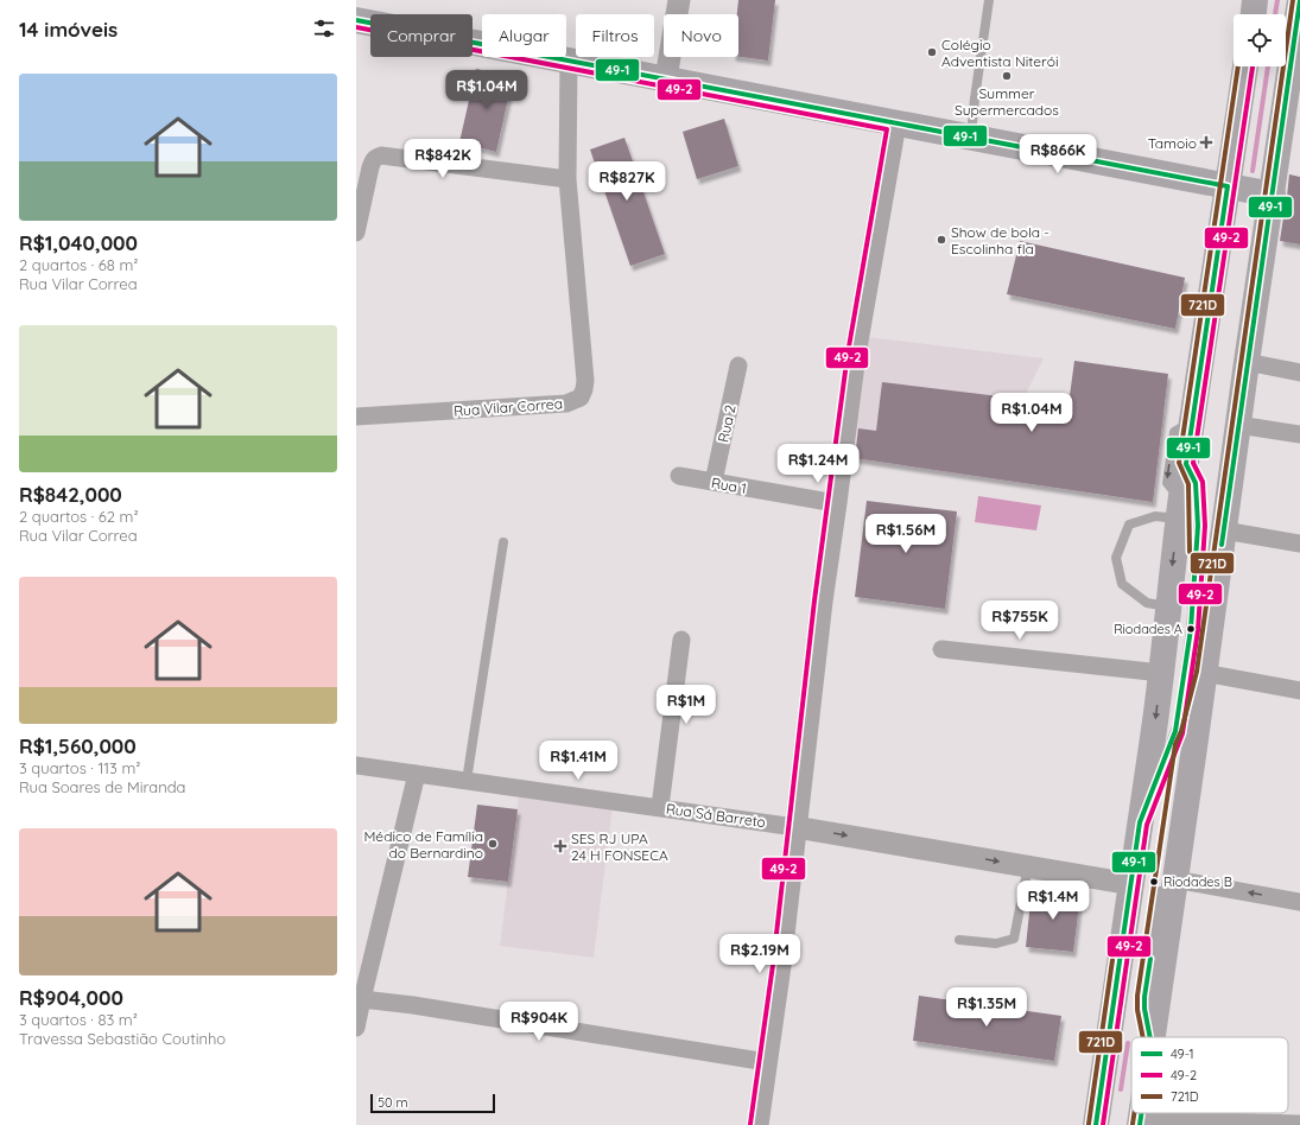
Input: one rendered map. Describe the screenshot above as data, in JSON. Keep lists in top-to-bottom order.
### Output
{
  "streets": {
    "street": [
      "Rua Vilar Correa",
      "Rua 2",
      "Rua 1",
      "Rua Sá Barreto"
    ]
  },
  "crossings": [
    ["Rua 2", "Rua 1"]
  ],
  "places": {
    "other": [
      "Colégio Adventista Niterói",
      "Summer Supermercados",
      "Show de bola - Escolinha fla",
      "Riodades A",
      "Médico de Família do Bernardino",
      "Riodades B"
    ],
    "health": ["Tamoio", "SES RJ UPA 24 H FONSECA"]
  },
  "lines": ["transit line 49-1", "transit line 721D", "transit line 49-2"],
  "legend": ["49-1", "49-2", "721D"],
  "scale_bar": "50 m",
  "page": {
    "heading": "14 imóveis",
    "chip": [
      "Comprar",
      "Alugar",
      "Filtros",
      "Novo"
    ],
    "list": [
      {
        "name": "R$1,040,000",
        "note": "2 quartos · 68 m² · Rua Vilar Correa"
      },
      {
        "name": "R$842,000",
        "note": "2 quartos · 62 m² · Rua Vilar Correa"
      },
      {
        "name": "R$1,560,000",
        "note": "3 quartos · 113 m² · Rua Soares de Miranda"
      },
      {
        "name": "R$904,000",
        "note": "3 quartos · 83 m² · Travessa Sebastião Coutinho"
      }
    ],
    "price": [
      "R$1.04M",
      "R$866K",
      "R$842K",
      "R$827K",
      "R$1.04M",
      "R$1.24M",
      "R$1.56M",
      "R$755K",
      "R$1M",
      "R$1.41M",
      "R$1.4M",
      "R$2.19M",
      "R$1.35M",
      "R$904K"
    ],
    "scale": "50 m"
  }
}
